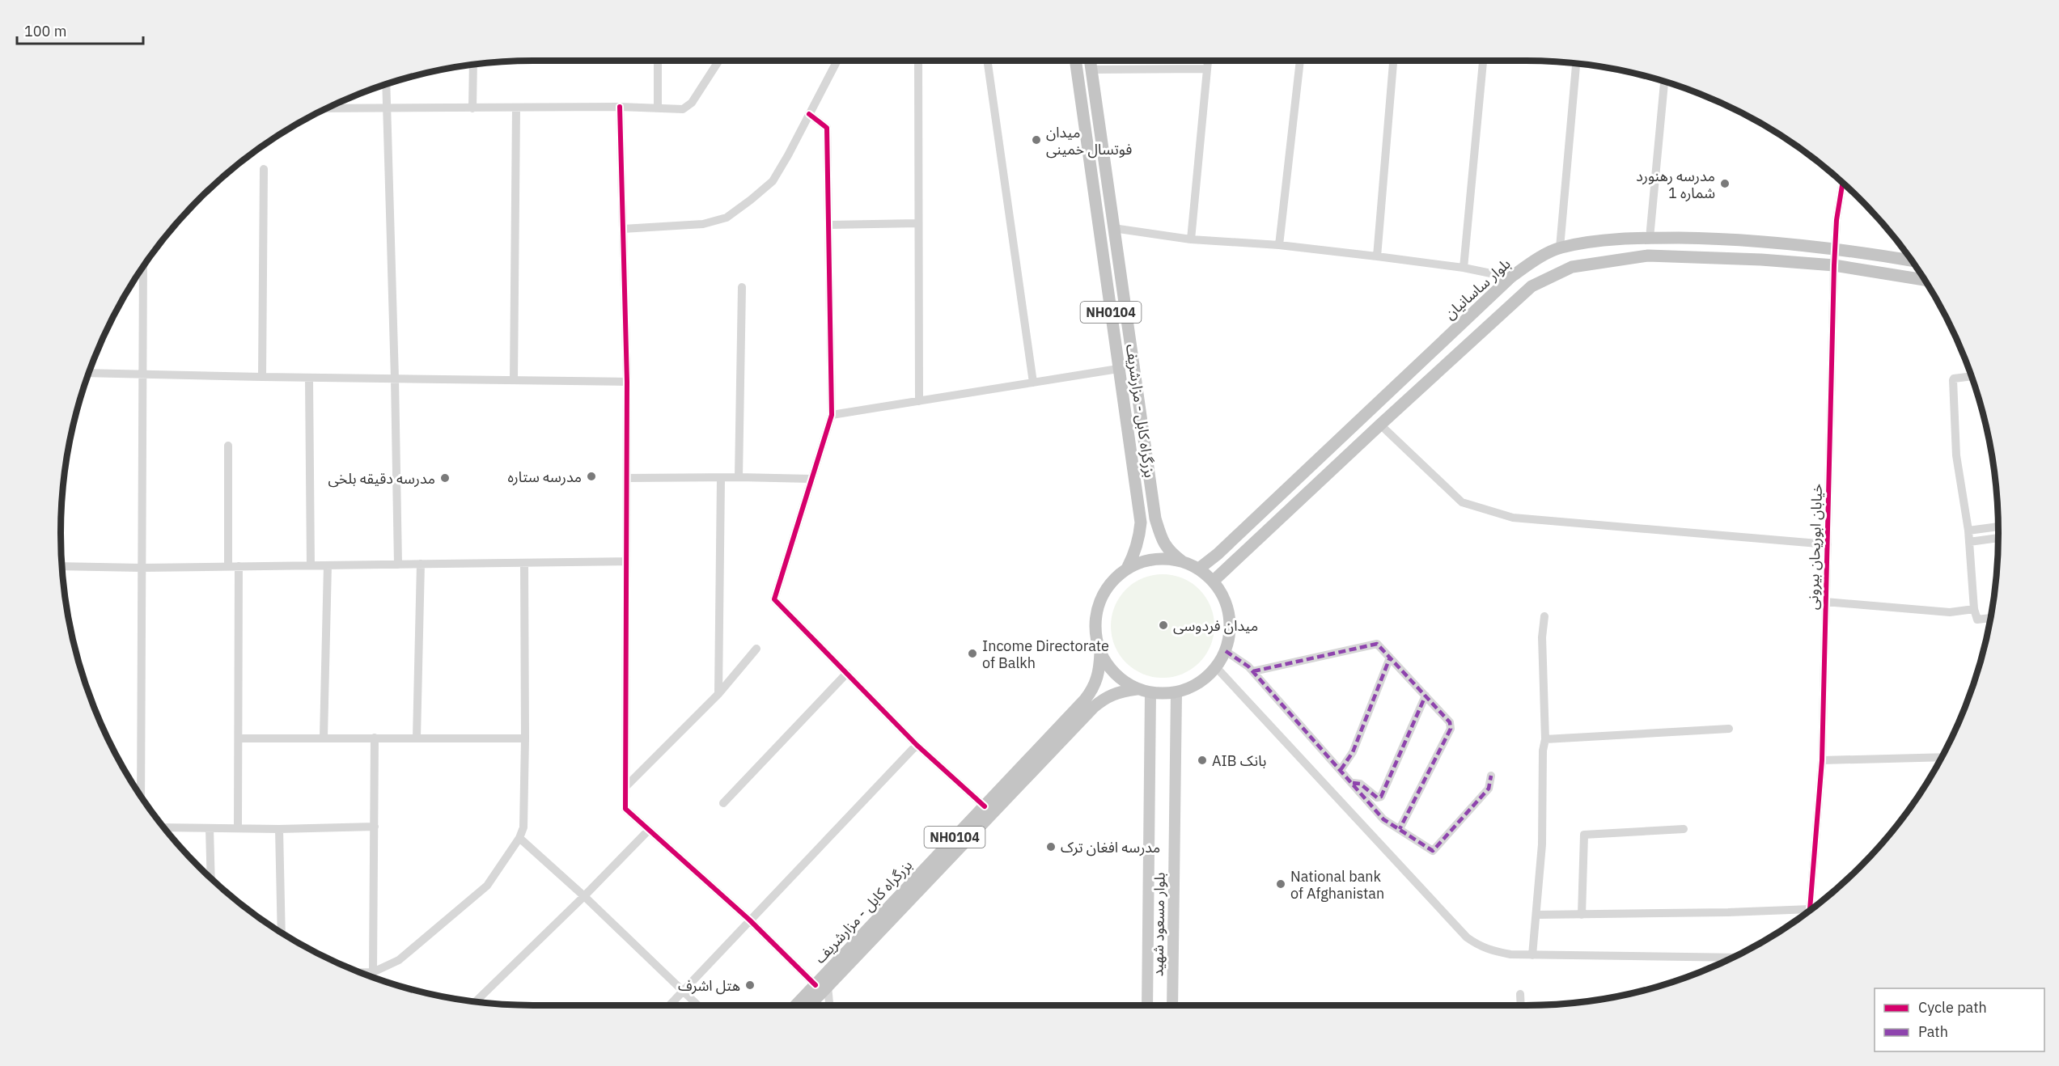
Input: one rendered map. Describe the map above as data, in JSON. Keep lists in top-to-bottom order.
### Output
{
  "streets": {
    "highway": ["بلوار ساسانیان", "NH0104", "بزرگراه کابل - مزارشریف"],
    "main road": ["بلوار مسعود شهید"],
    "street": ["خیابان ابوریحان بیرونی"]
  },
  "crossings": [
    ["بلوار ساسانیان", "NH0104"],
    ["بلوار ساسانیان", "بزرگراه کابل - مزارشریف"],
    ["بلوار ساسانیان", "خیابان ابوریحان بیرونی"],
    ["بلوار ساسانیان", "بلوار مسعود شهید"],
    ["NH0104", "بزرگراه کابل - مزارشریف"],
    ["NH0104", "بلوار مسعود شهید"],
    ["بزرگراه کابل - مزارشریف", "بلوار مسعود شهید"]
  ],
  "places": [
    "میدان فوتسال خمینی",
    "مدرسه رهنورد شماره 1",
    "مدرسه ستاره",
    "مدرسه دقيقه بلخى",
    "میدان فردوسی",
    "Income Directorate of Balkh",
    "AIB بانک",
    "مدرسه افغان ترک",
    "National bank of Afghanistan",
    "هتل اشرف"
  ],
  "legend": ["Cycle path", "Path"],
  "scale_bar": "100 m"
}
